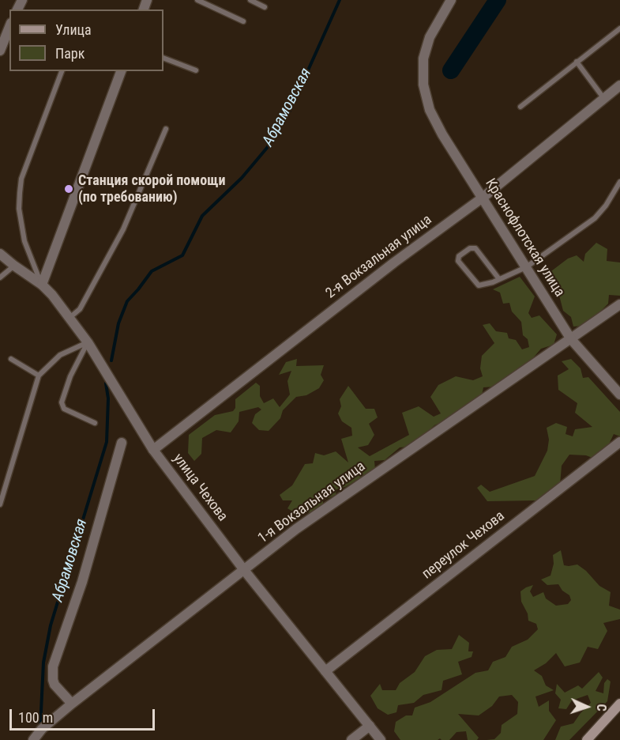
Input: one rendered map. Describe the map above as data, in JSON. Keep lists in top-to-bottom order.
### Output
{
  "streets": {
    "street": [
      "Краснофлотская улица",
      "2-я Вокзальная улица",
      "улица Чехова",
      "1-я Вокзальная улица",
      "переулок Чехова"
    ]
  },
  "crossings": [
    ["Краснофлотская улица", "2-я Вокзальная улица"],
    ["Краснофлотская улица", "1-я Вокзальная улица"],
    ["2-я Вокзальная улица", "улица Чехова"],
    ["улица Чехова", "1-я Вокзальная улица"],
    ["улица Чехова", "переулок Чехова"]
  ],
  "water": ["Абрамовская"],
  "places": ["Станция скорой помощи (по требованию)"],
  "legend": ["Улица", "Парк"],
  "scale_bar": "100 m",
  "north": "right"
}
